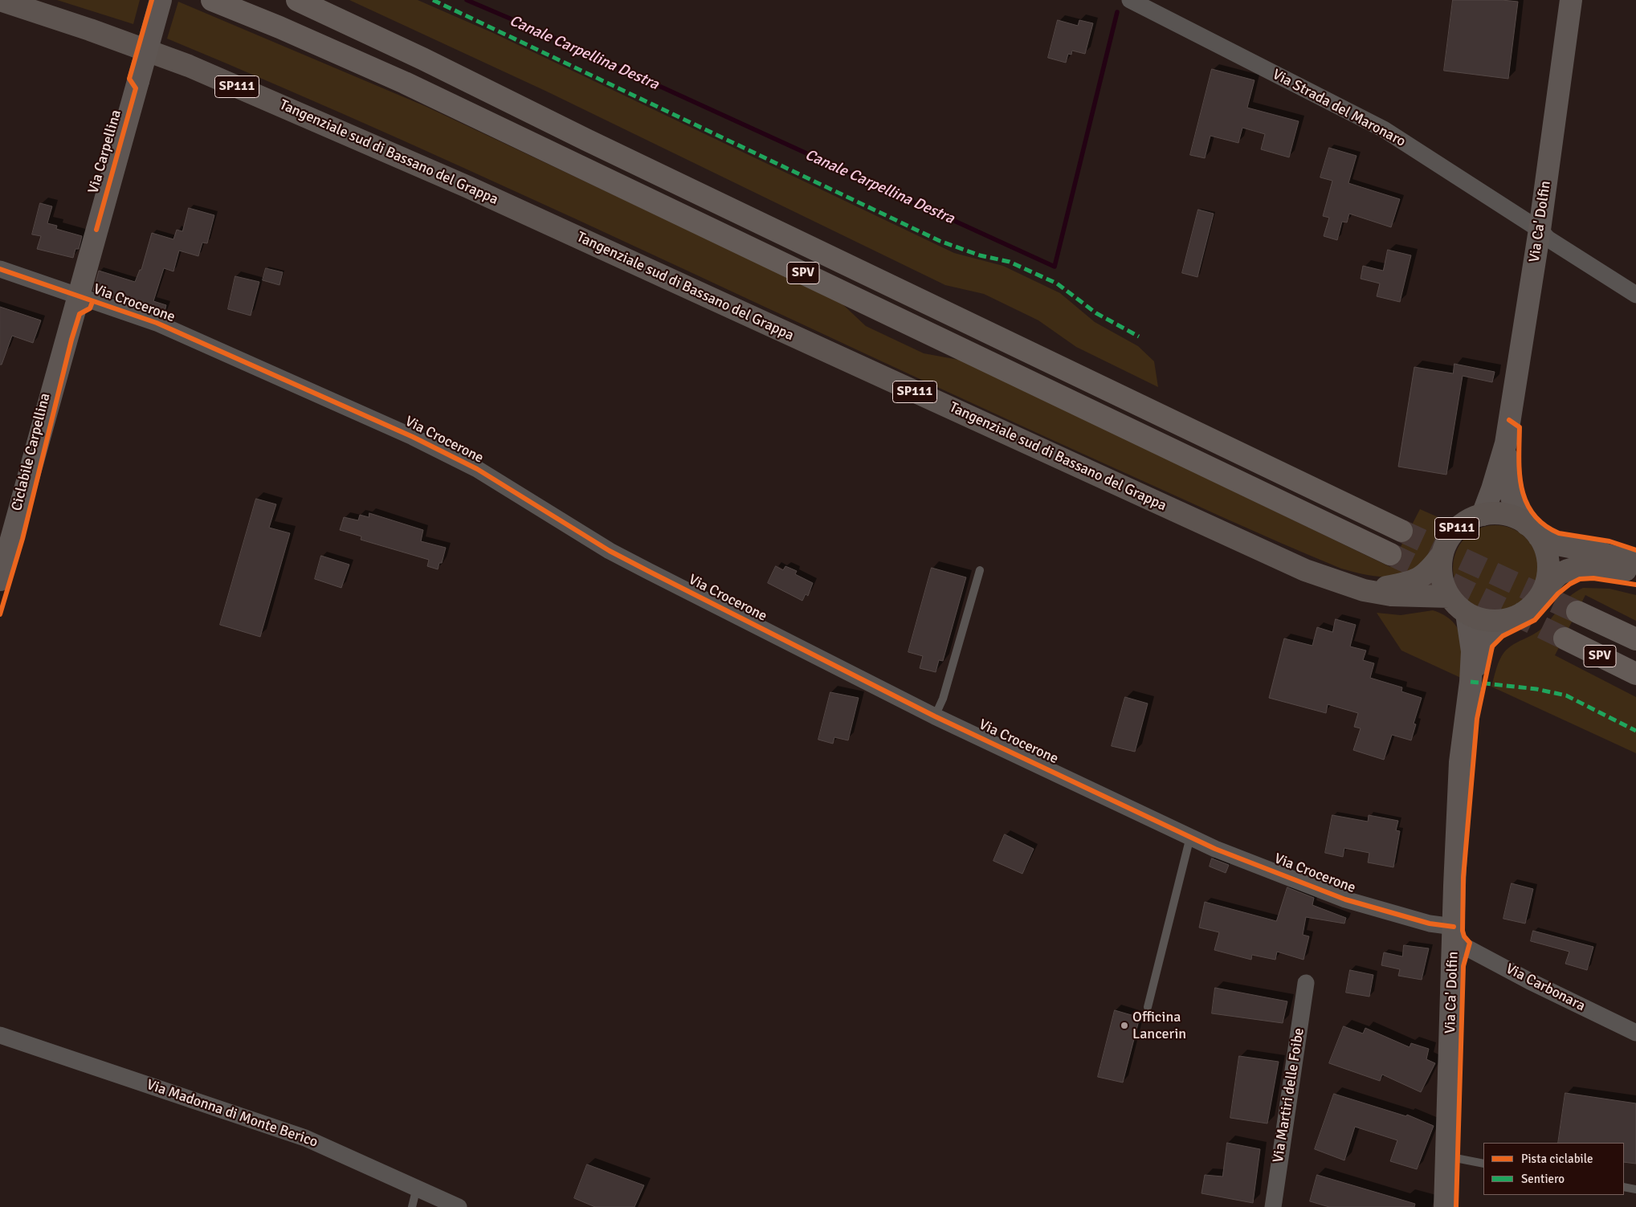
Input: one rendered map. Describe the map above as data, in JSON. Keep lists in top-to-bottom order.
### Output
{
  "streets": {
    "highway": ["SPV"],
    "main road": ["SP111", "Tangenziale sud di Bassano del Grappa"],
    "street": [
      "Via Strada del Maronaro",
      "Via Carpellina",
      "Via Ca' Dolfin",
      "Via Crocerone",
      "Via Carbonara",
      "Via Martiri delle Foibe",
      "Via Madonna di Monte Berico"
    ],
    "cycle path": ["Ciclabile Carpellina"]
  },
  "crossings": [
    ["Via Strada del Maronaro", "Via Ca' Dolfin"],
    ["Via Carpellina", "Via Crocerone"],
    ["Tangenziale sud di Bassano del Grappa", "Via Ca' Dolfin"],
    ["Via Ca' Dolfin", "Via Crocerone"],
    ["Via Ca' Dolfin", "Via Carbonara"],
    ["Via Crocerone", "Via Carbonara"]
  ],
  "water": ["Canale Carpellina Destra"],
  "places": ["Officina Lancerin"],
  "legend": ["Pista ciclabile", "Sentiero"]
}
